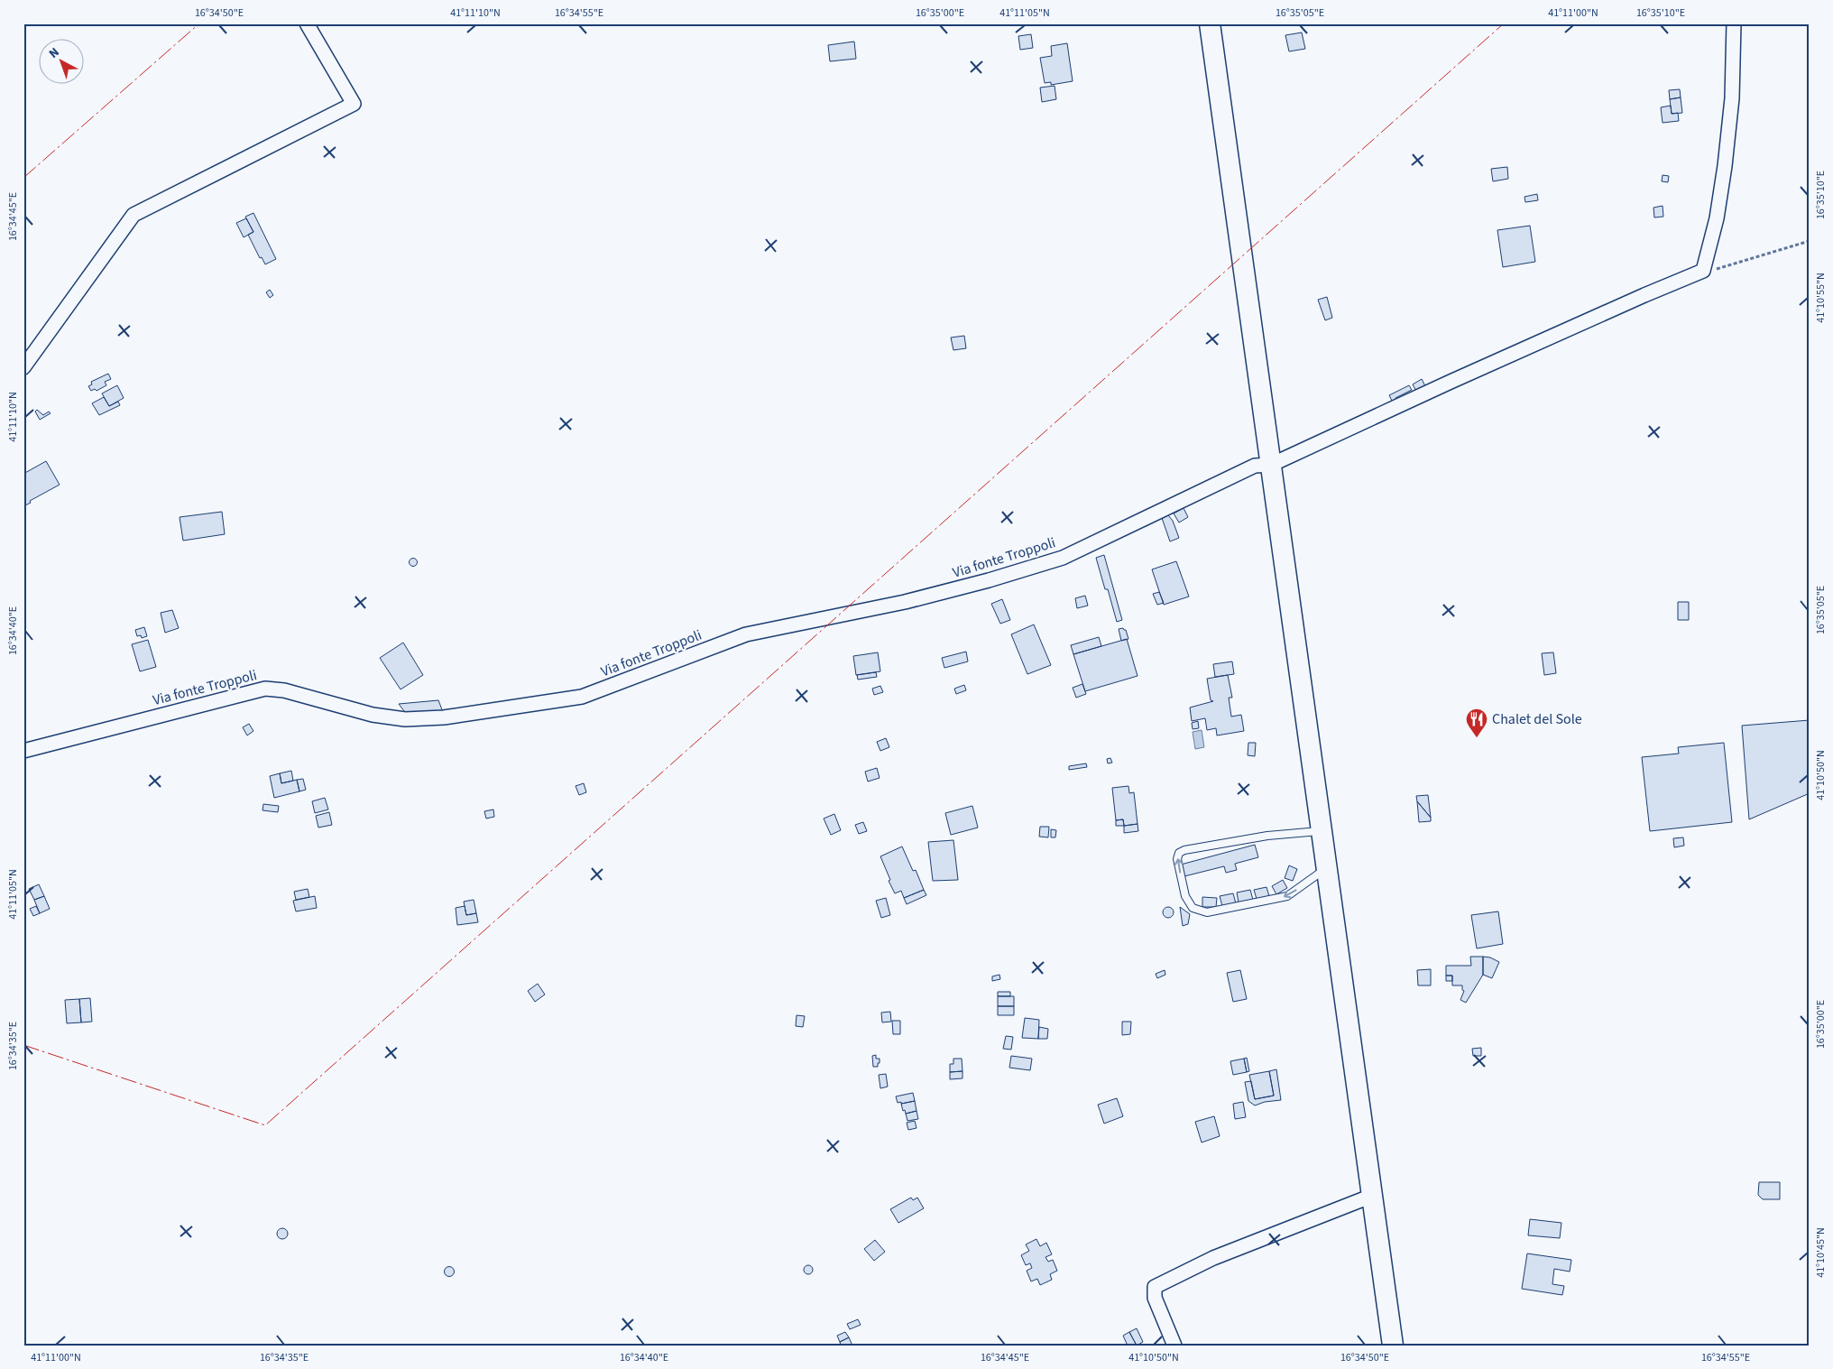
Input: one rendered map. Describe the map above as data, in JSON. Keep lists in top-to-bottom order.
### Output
{
  "streets": {
    "street": ["Via fonte Troppoli"]
  },
  "places": {
    "restaurant": ["Chalet del Sole"]
  },
  "north": "top left",
  "coordinates": [
    "16°34'50\"E",
    "41°11'10\"N",
    "16°34'55\"E",
    "16°35'00\"E",
    "41°11'05\"N",
    "16°35'05\"E",
    "41°11'00\"N",
    "16°35'10\"E",
    "16°34'45\"E",
    "41°10'55\"N",
    "16°34'40\"E",
    "41°10'50\"N",
    "16°34'35\"E",
    "41°10'45\"N"
  ]
}
